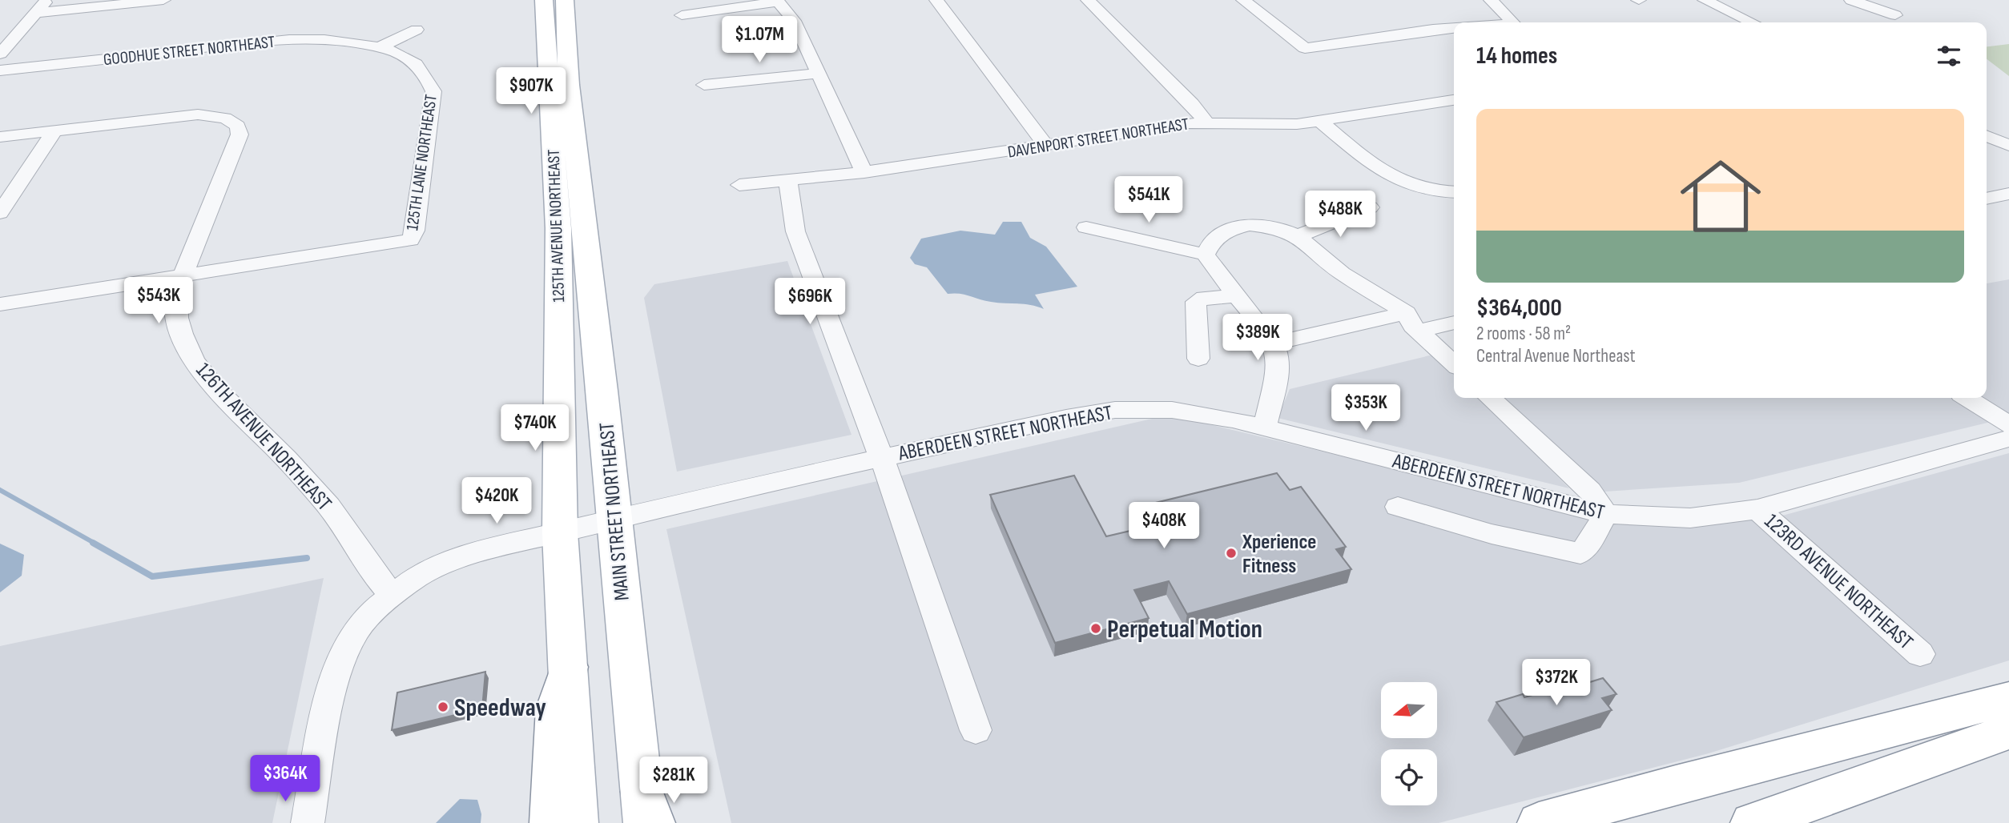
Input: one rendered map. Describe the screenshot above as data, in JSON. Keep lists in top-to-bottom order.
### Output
{
  "streets": {
    "main road": ["125TH AVENUE NORTHEAST", "MAIN STREET NORTHEAST"],
    "street": [
      "GOODHUE STREET NORTHEAST",
      "DAVENPORT STREET NORTHEAST",
      "125TH LANE NORTHEAST",
      "ABERDEEN STREET NORTHEAST",
      "126TH AVENUE NORTHEAST",
      "123RD AVENUE NORTHEAST"
    ]
  },
  "crossings": [
    ["GOODHUE STREET NORTHEAST", "125TH LANE NORTHEAST"],
    ["125TH LANE NORTHEAST", "126TH AVENUE NORTHEAST"],
    ["125TH AVENUE NORTHEAST", "ABERDEEN STREET NORTHEAST"],
    ["ABERDEEN STREET NORTHEAST", "126TH AVENUE NORTHEAST"],
    ["ABERDEEN STREET NORTHEAST", "MAIN STREET NORTHEAST"],
    ["ABERDEEN STREET NORTHEAST", "123RD AVENUE NORTHEAST"]
  ],
  "places": ["Xperience Fitness", "Perpetual Motion", "Speedway"],
  "north": "left",
  "page": {
    "price": [
      "$1.07M",
      "$907K",
      "$541K",
      "$488K",
      "$543K",
      "$696K",
      "$389K",
      "$353K",
      "$740K",
      "$420K",
      "$408K",
      "$372K",
      "$364K",
      "$281K"
    ],
    "heading": "14 homes",
    "list": [
      {
        "name": "$364,000",
        "note": "2 rooms · 58 m² · Central Avenue Northeast"
      }
    ]
  }
}
